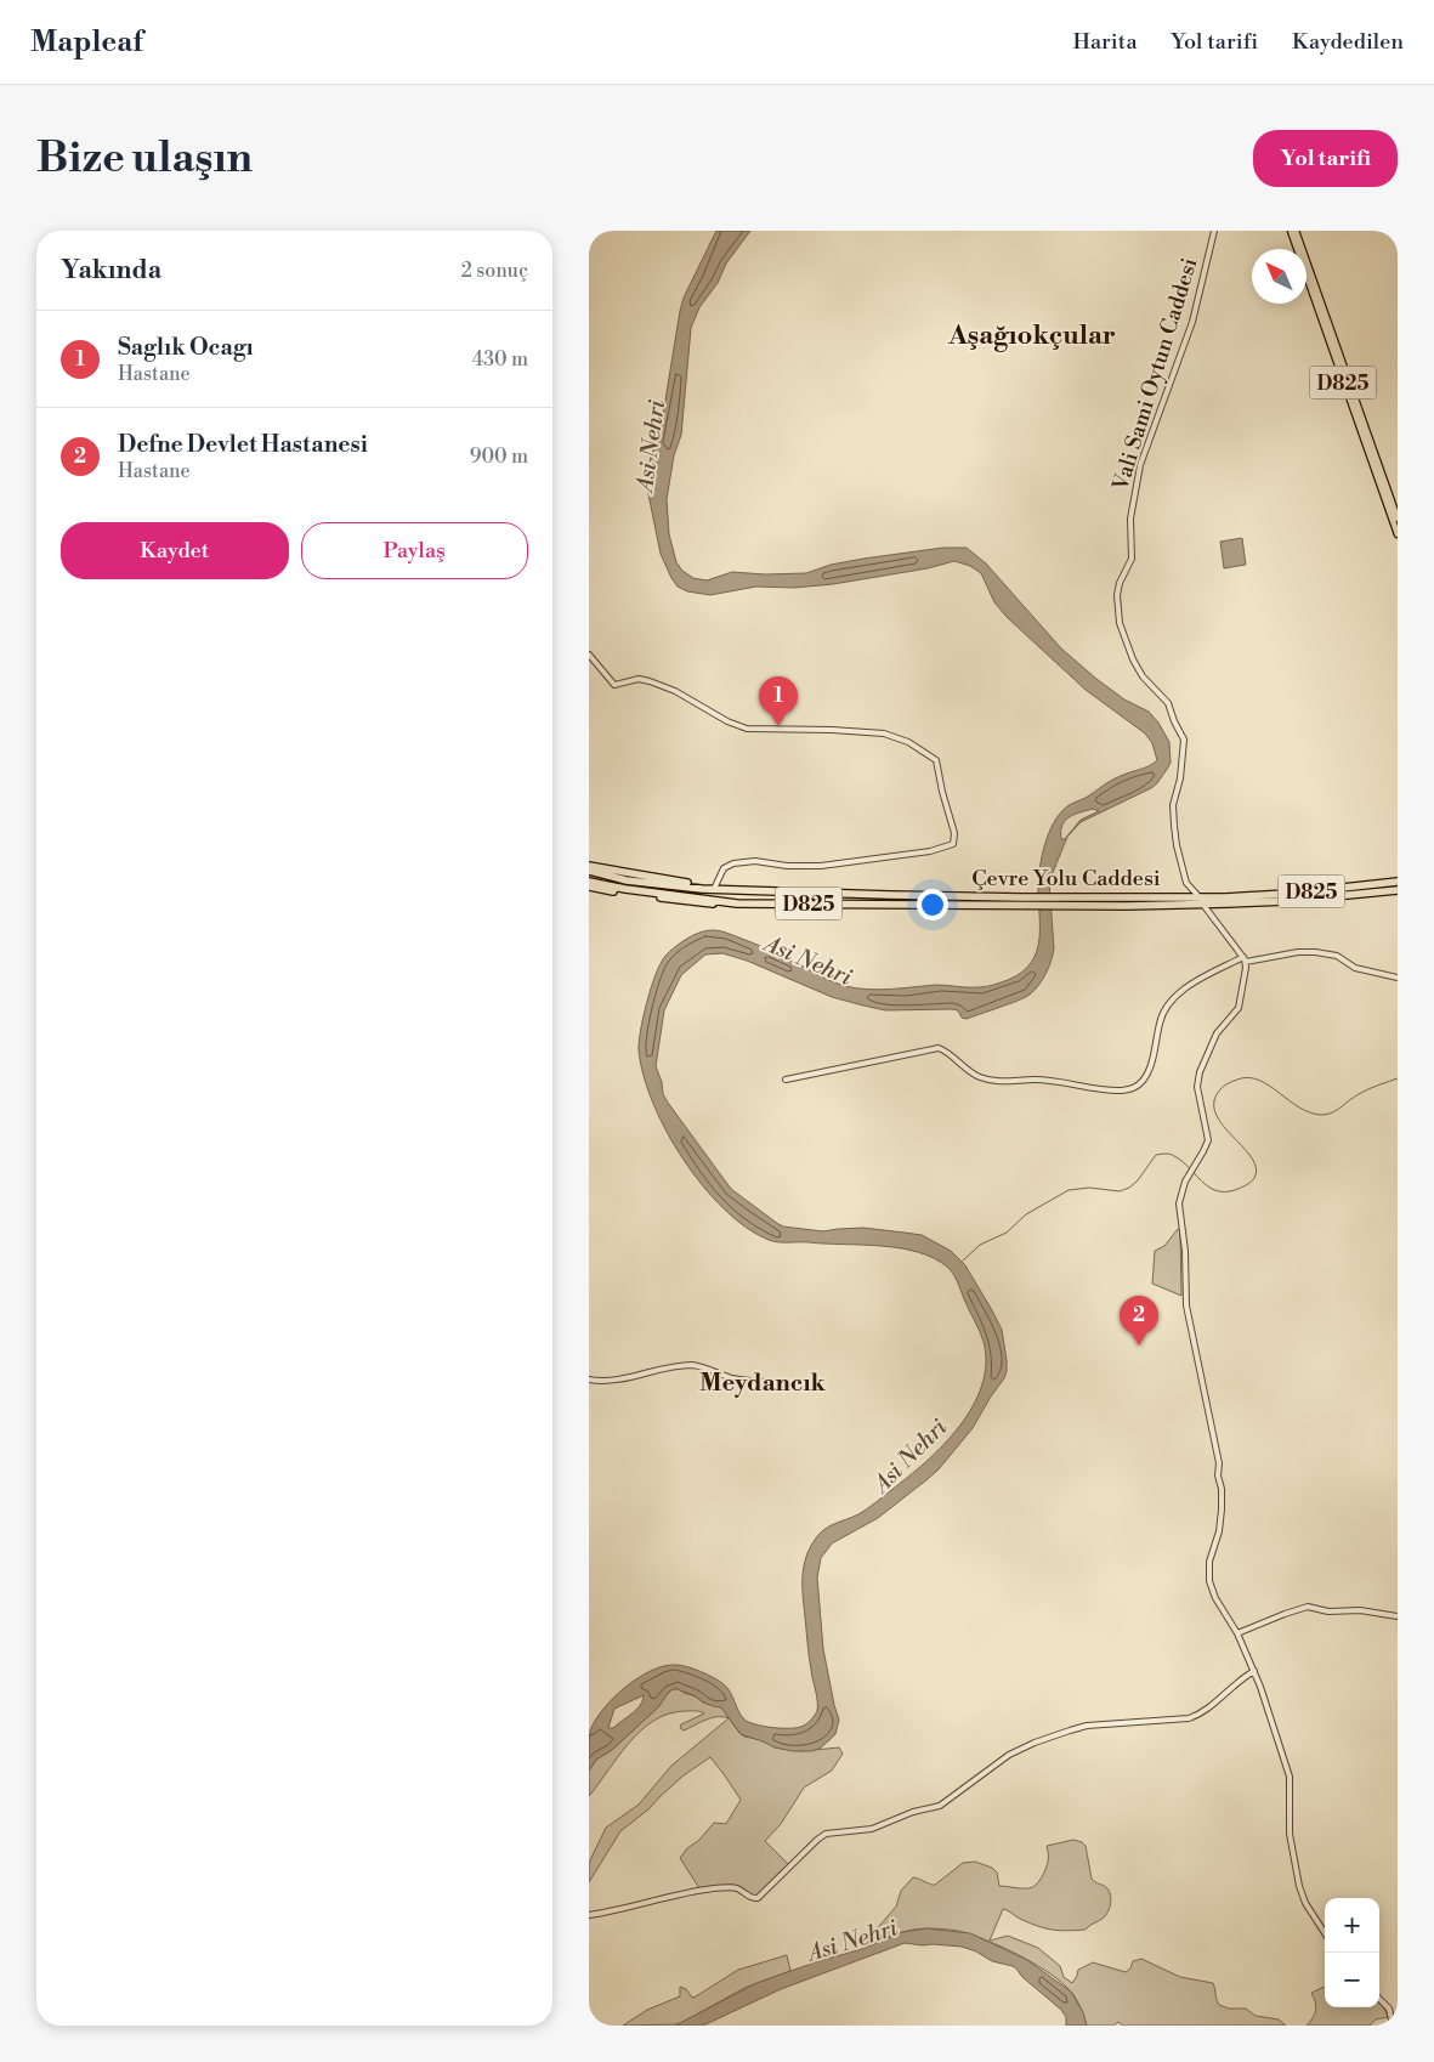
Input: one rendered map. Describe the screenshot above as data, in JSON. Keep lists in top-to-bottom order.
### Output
{
  "streets": {
    "highway": ["D825", "Çevre Yolu Caddesi"],
    "street": ["Vali Sami Oytun Caddesi"]
  },
  "crossings": [
    ["Vali Sami Oytun Caddesi", "Çevre Yolu Caddesi"]
  ],
  "districts": ["Aşağıokçular", "Meydancık"],
  "water": ["Asi Nehri"],
  "north": "top left",
  "page": {
    "header": "Mapleaf",
    "nav": ["Harita", "Yol tarifi", "Kaydedilen"],
    "buttons": [
      "Yol tarifi",
      ["Kaydet", "Paylaş"]
    ],
    "title": "Bize ulaşın",
    "heading": ["Yakında", "2 sonuç"],
    "list": [
      {
        "mark": "1",
        "name": "Saglık Ocagı",
        "note": "Hastane",
        "value": "430 m"
      },
      {
        "mark": "2",
        "name": "Defne Devlet Hastanesi",
        "note": "Hastane",
        "value": "900 m"
      }
    ],
    "pins": ["1", "2"],
    "map_buttons": ["+", "−"]
  }
}
